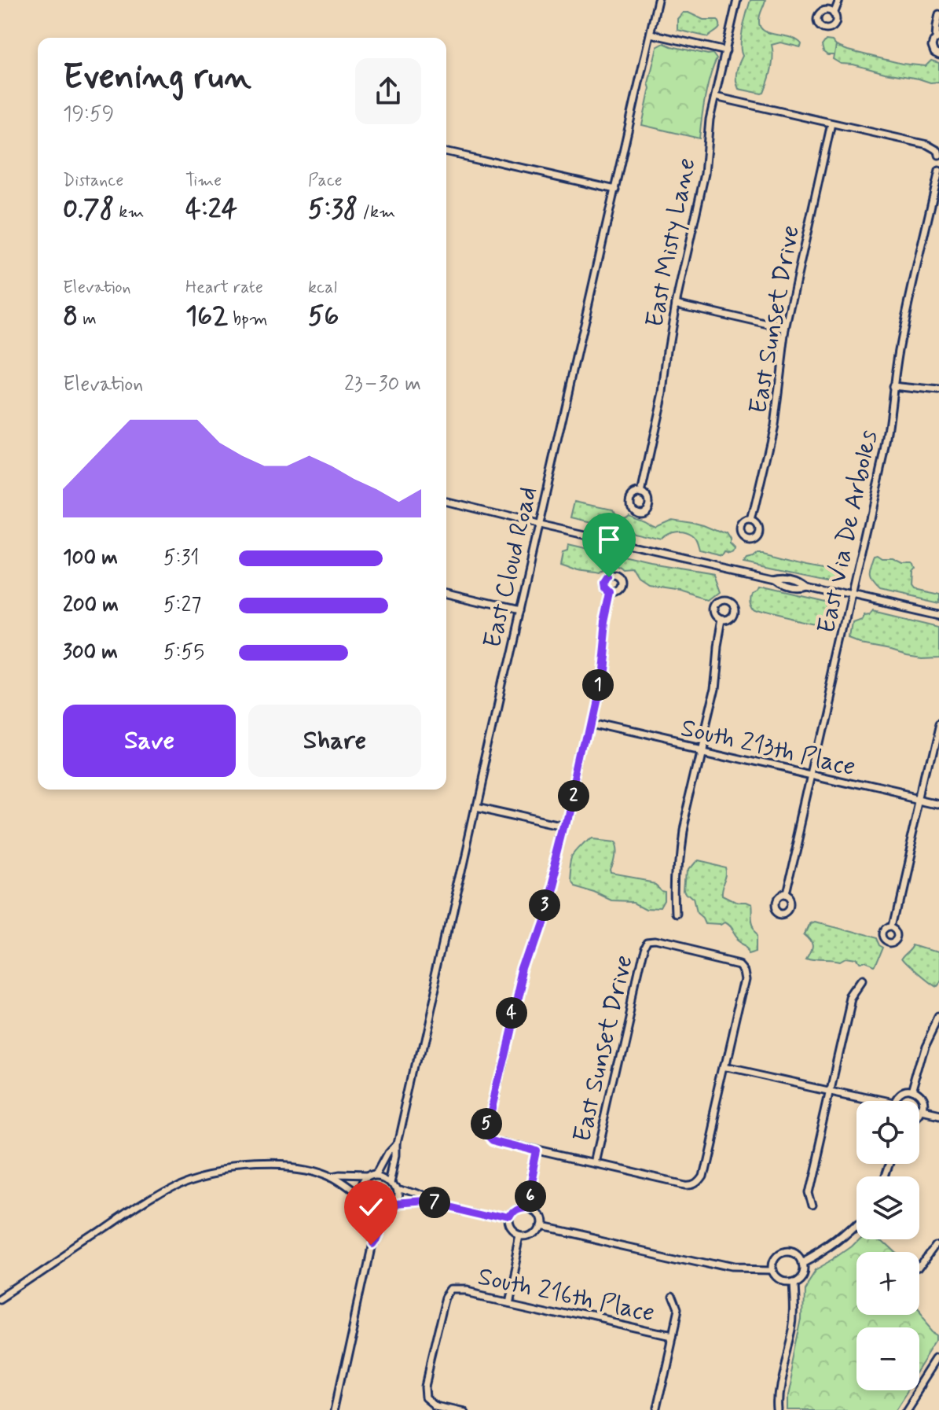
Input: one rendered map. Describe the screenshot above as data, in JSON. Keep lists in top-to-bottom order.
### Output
{
  "streets": {
    "street": [
      "East Misty Lane",
      "East Sunset Drive",
      "East Via De Arboles",
      "East Cloud Road",
      "South 213th Place",
      "South 216th Place"
    ]
  },
  "crossings": [
    ["East Via De Arboles", "South 213th Place"]
  ],
  "page": {
    "heading": ["Evening run", "19:59"],
    "stats": [
      ["Distance", "0.78 km"],
      ["Time", "4:24"],
      ["Pace", "5:38 /km"],
      ["Elevation", "8 m"],
      ["Heart rate", "162 bpm"],
      ["kcal", "56"]
    ],
    "chart": ["Elevation", "23–30 m"],
    "list": [
      {
        "name": "100 m",
        "note": "5:31"
      },
      {
        "name": "200 m",
        "note": "5:27"
      },
      {
        "name": "300 m",
        "note": "5:55"
      }
    ],
    "pins": [
      "1",
      "2",
      "3",
      "4",
      "5",
      "6",
      "7"
    ],
    "buttons": ["Save", "Share"],
    "map_buttons": ["+", "−"]
  }
}
